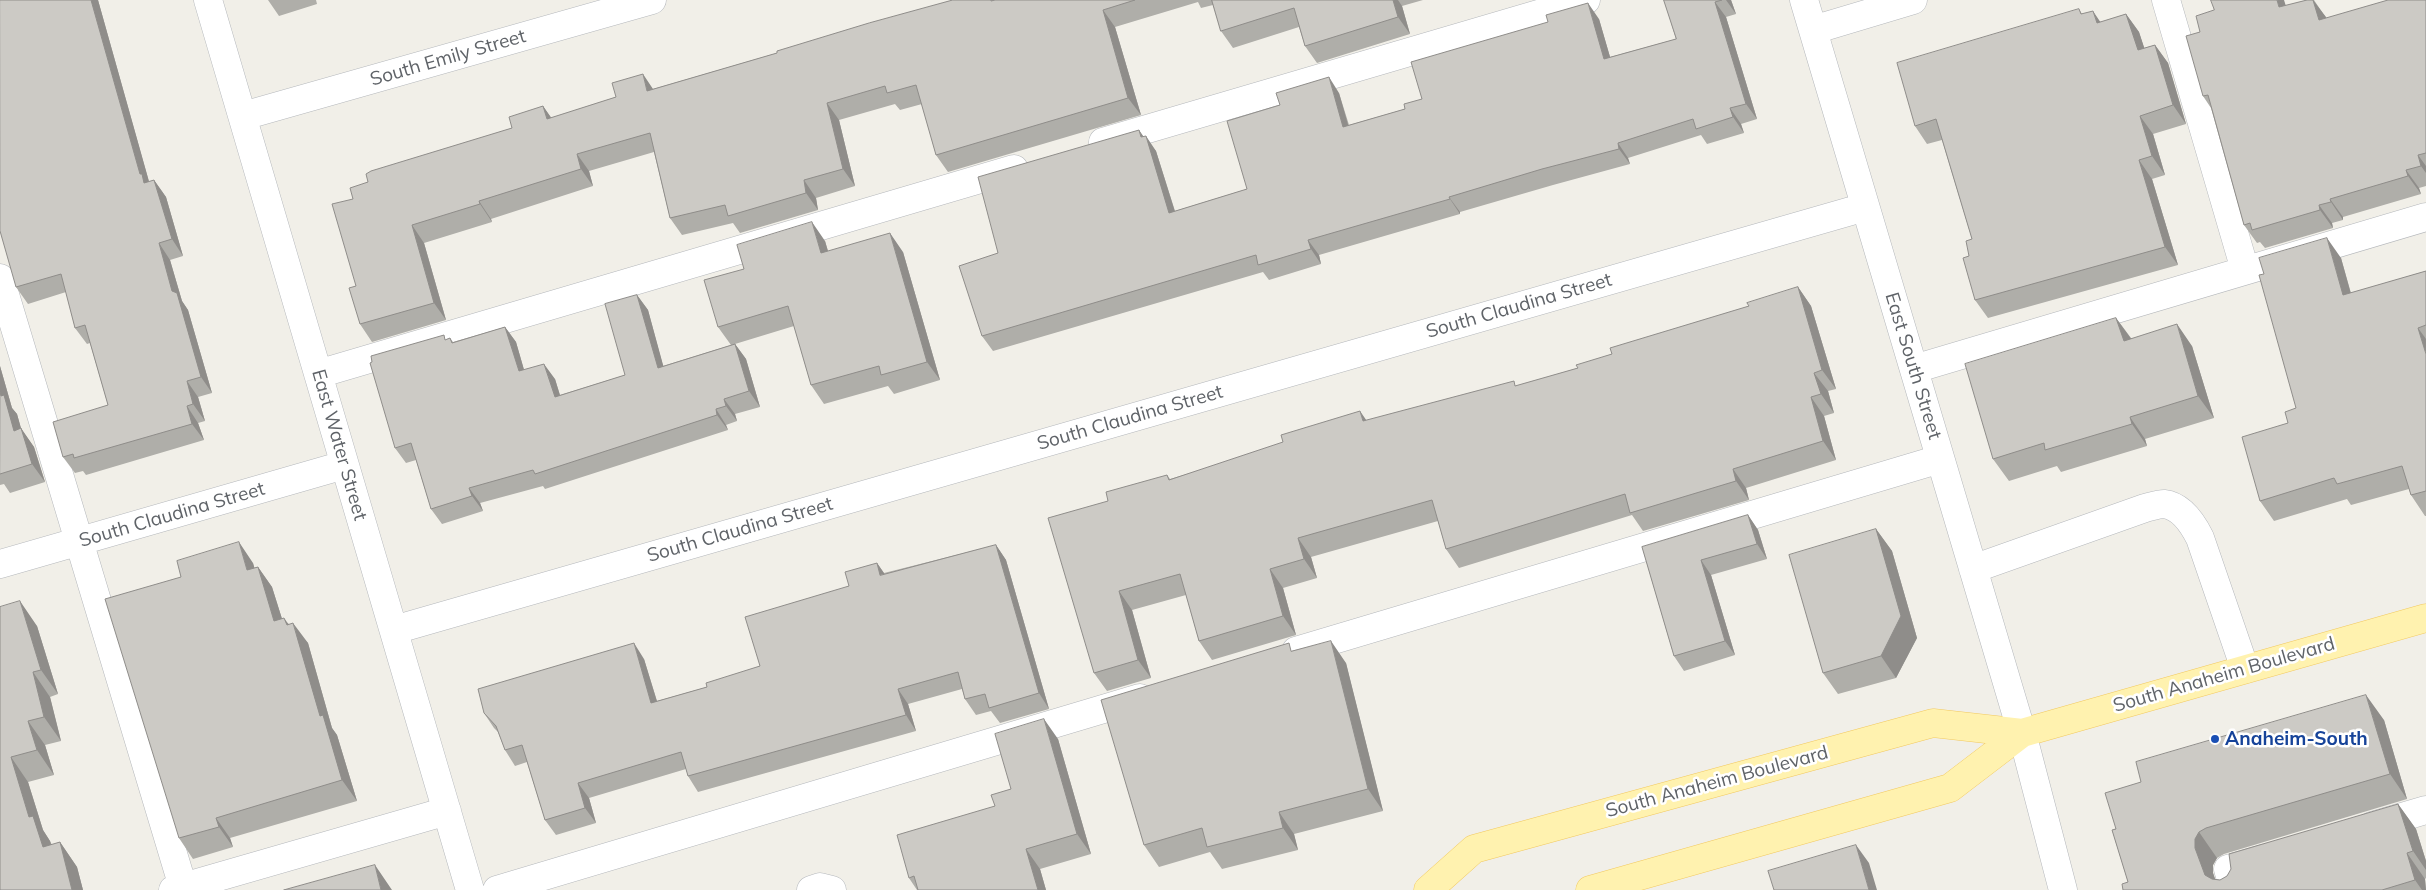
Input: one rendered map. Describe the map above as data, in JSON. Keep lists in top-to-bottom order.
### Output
{
  "streets": {
    "main road": ["South Anaheim Boulevard"],
    "street": [
      "South Emily Street",
      "South Claudina Street",
      "East South Street",
      "East Water Street"
    ]
  },
  "crossings": [
    ["South Emily Street", "East Water Street"],
    ["South Claudina Street", "East South Street"],
    ["South Claudina Street", "East Water Street"],
    ["East South Street", "South Anaheim Boulevard"]
  ],
  "places": ["Anaheim-South"]
}
